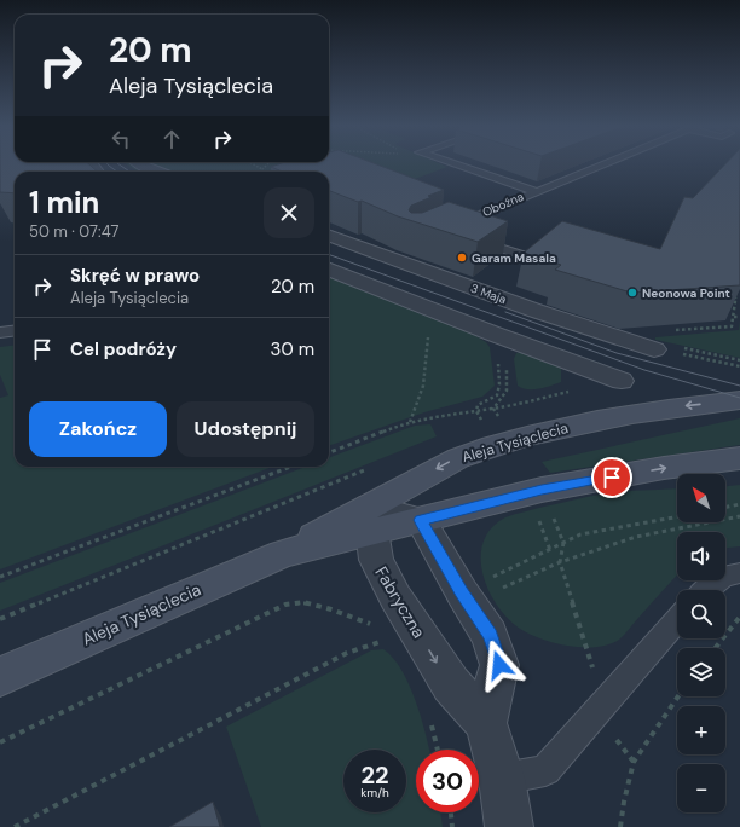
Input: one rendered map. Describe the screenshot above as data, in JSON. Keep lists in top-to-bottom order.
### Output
{
  "streets": {
    "main road": ["Aleja Tysiąclecia"],
    "street": ["3 Maja", "Fabryczna"],
    "lane": ["Oboźna"]
  },
  "crossings": [
    ["Aleja Tysiąclecia", "Fabryczna"]
  ],
  "places": ["Garam Masala", "Neonowa Point"],
  "north": "top left",
  "page": {
    "turn": ["20 m", "Aleja Tysiąclecia"],
    "heading": ["1 min", "50 m · 07:47"],
    "list": [
      {
        "name": "Skręć w prawo",
        "note": "Aleja Tysiąclecia",
        "value": "20 m"
      },
      {
        "name": "Cel podróży",
        "value": "30 m"
      }
    ],
    "buttons": ["Zakończ", "Udostępnij"],
    "map_buttons": ["+", "−"],
    "speed": "22 km/h",
    "limit": "30"
  }
}
